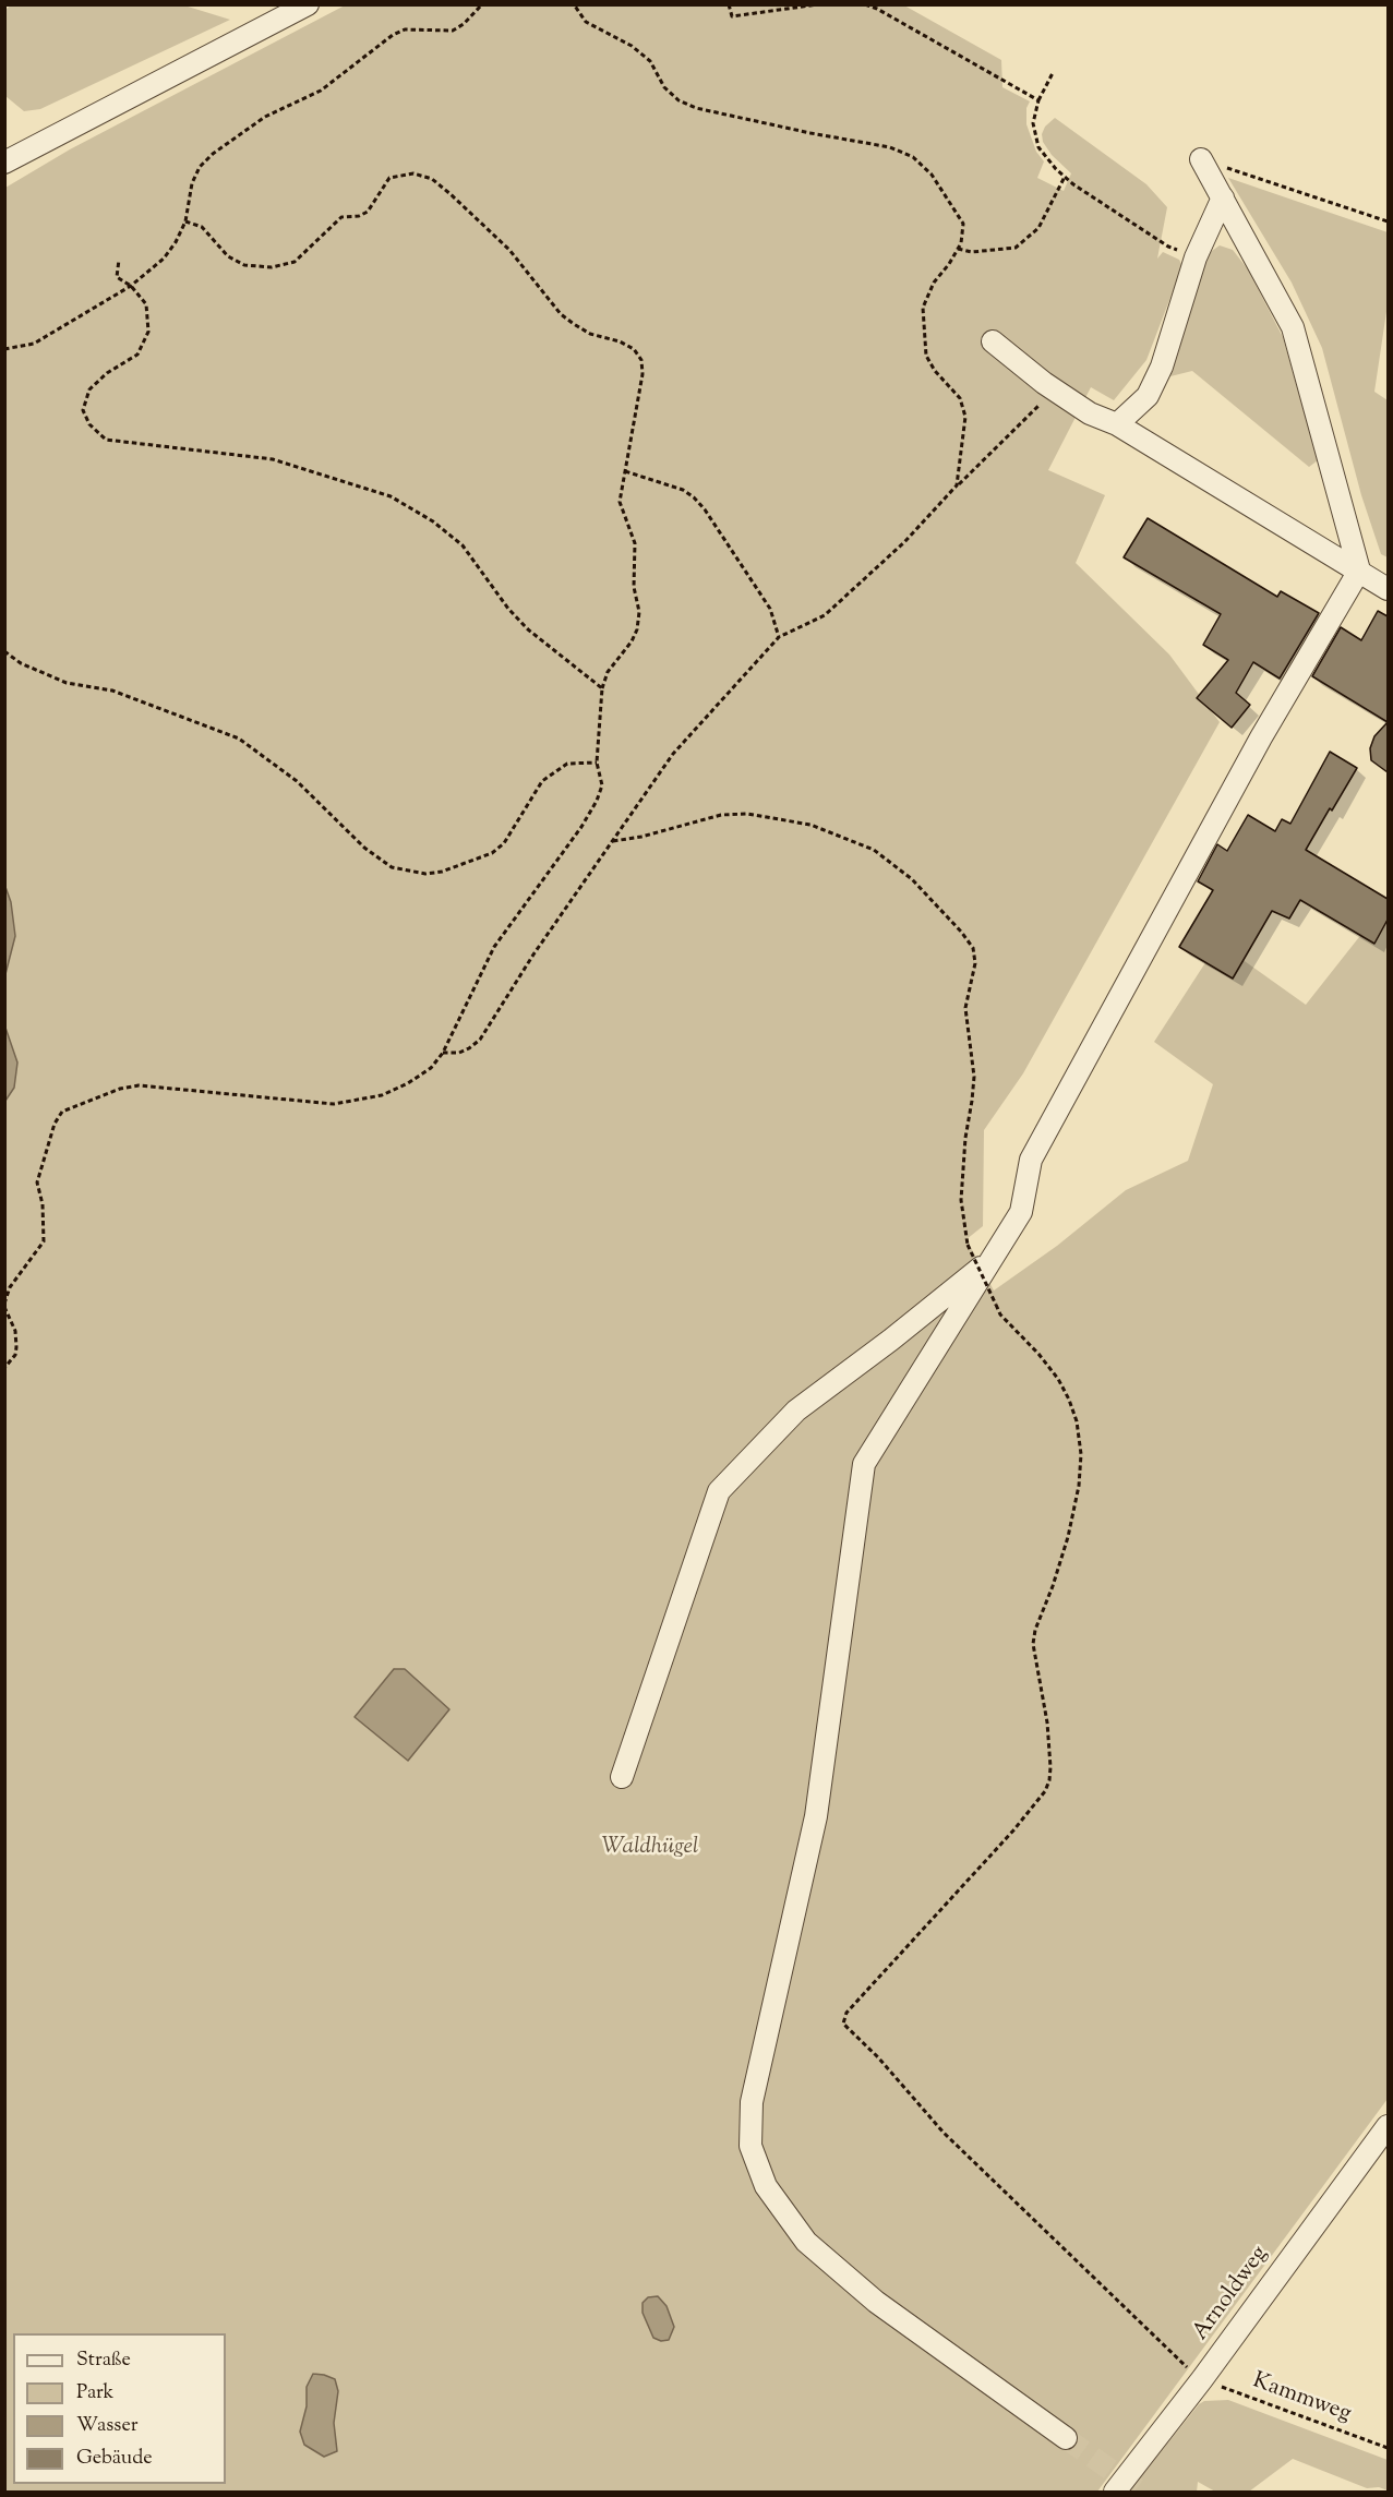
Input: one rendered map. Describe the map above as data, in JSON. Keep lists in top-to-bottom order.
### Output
{
  "streets": {
    "street": ["Arnoldweg"],
    "path": ["Kammweg"]
  },
  "crossings": [
    ["Arnoldweg", "Kammweg"]
  ],
  "parks": ["Waldhügel"],
  "legend": [
    "Straße",
    "Park",
    "Wasser",
    "Gebäude"
  ]
}
